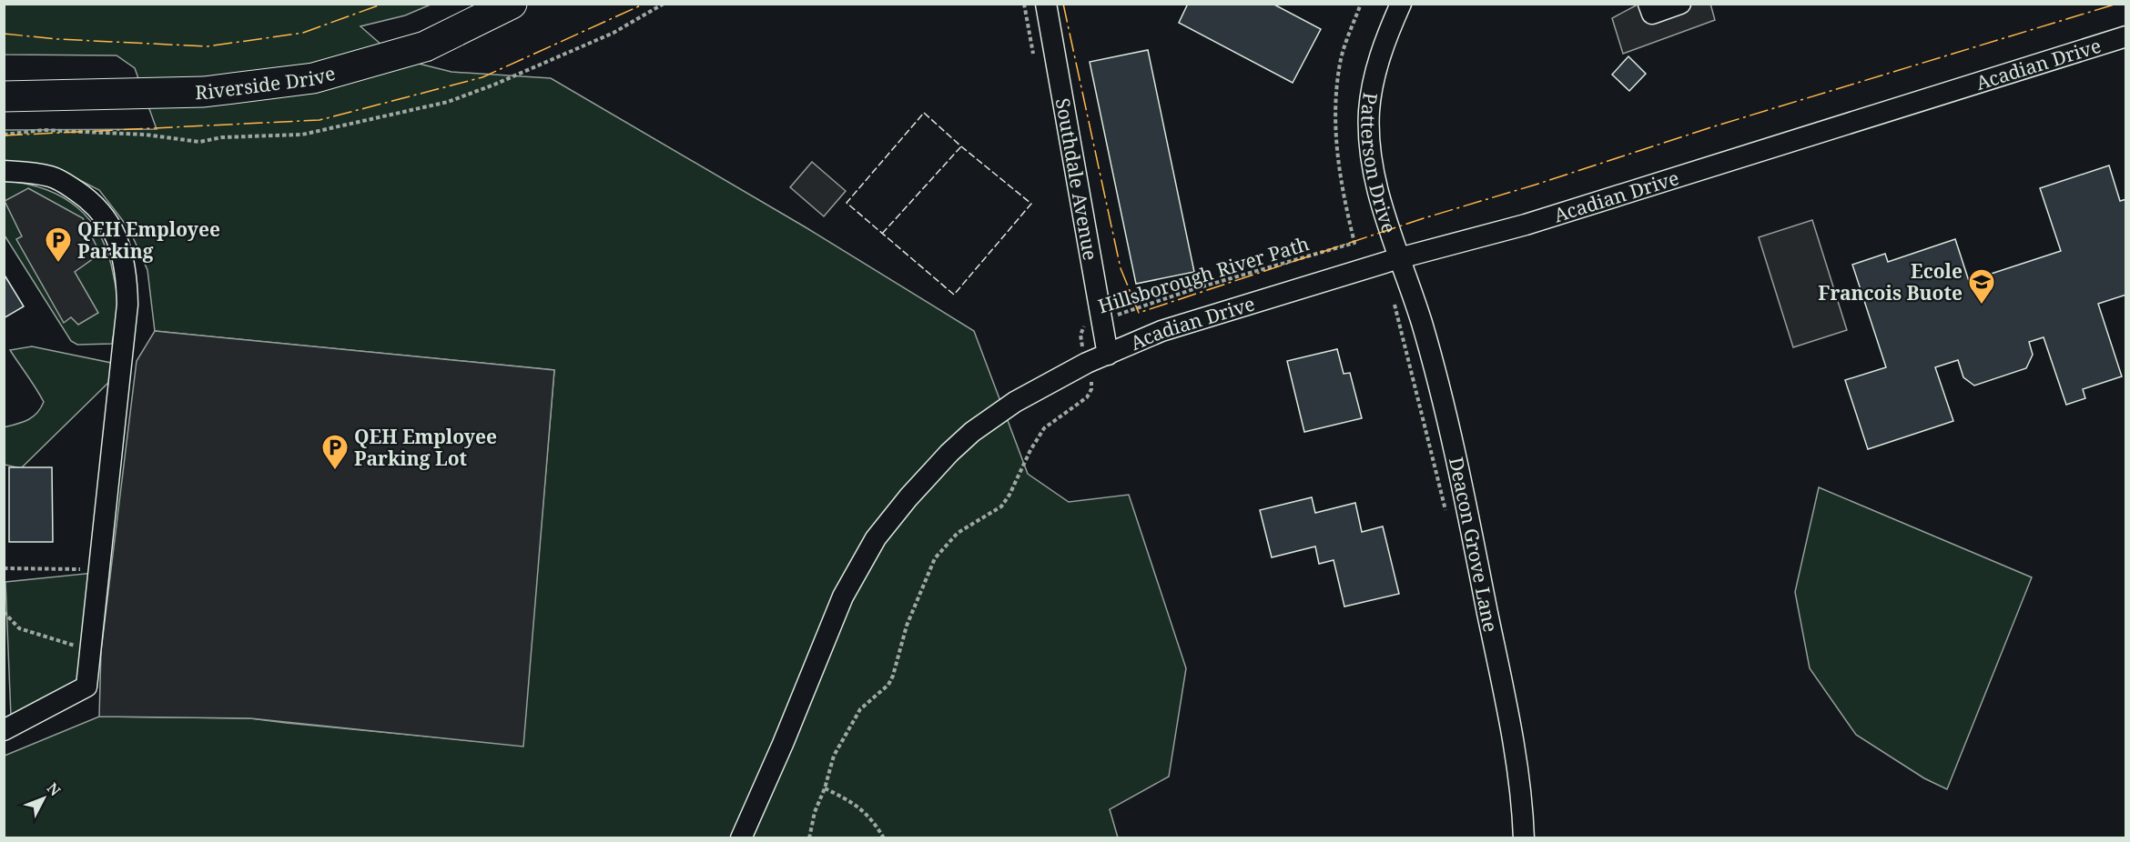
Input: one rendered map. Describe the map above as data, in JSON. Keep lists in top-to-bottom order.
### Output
{
  "streets": {
    "highway": ["Riverside Drive"],
    "street": [
      "Acadian Drive",
      "Patterson Drive",
      "Southdale Avenue",
      "Deacon Grove Lane"
    ],
    "path": ["Hillsborough River Path"]
  },
  "crossings": [
    ["Acadian Drive", "Patterson Drive"],
    ["Acadian Drive", "Southdale Avenue"],
    ["Acadian Drive", "Hillsborough River Path"],
    ["Acadian Drive", "Deacon Grove Lane"],
    ["Patterson Drive", "Deacon Grove Lane"]
  ],
  "places": {
    "parking": ["QEH Employee Parking", "QEH Employee Parking Lot"],
    "school or university": ["Ecole Francois Buote"]
  },
  "north": "top right"
}
